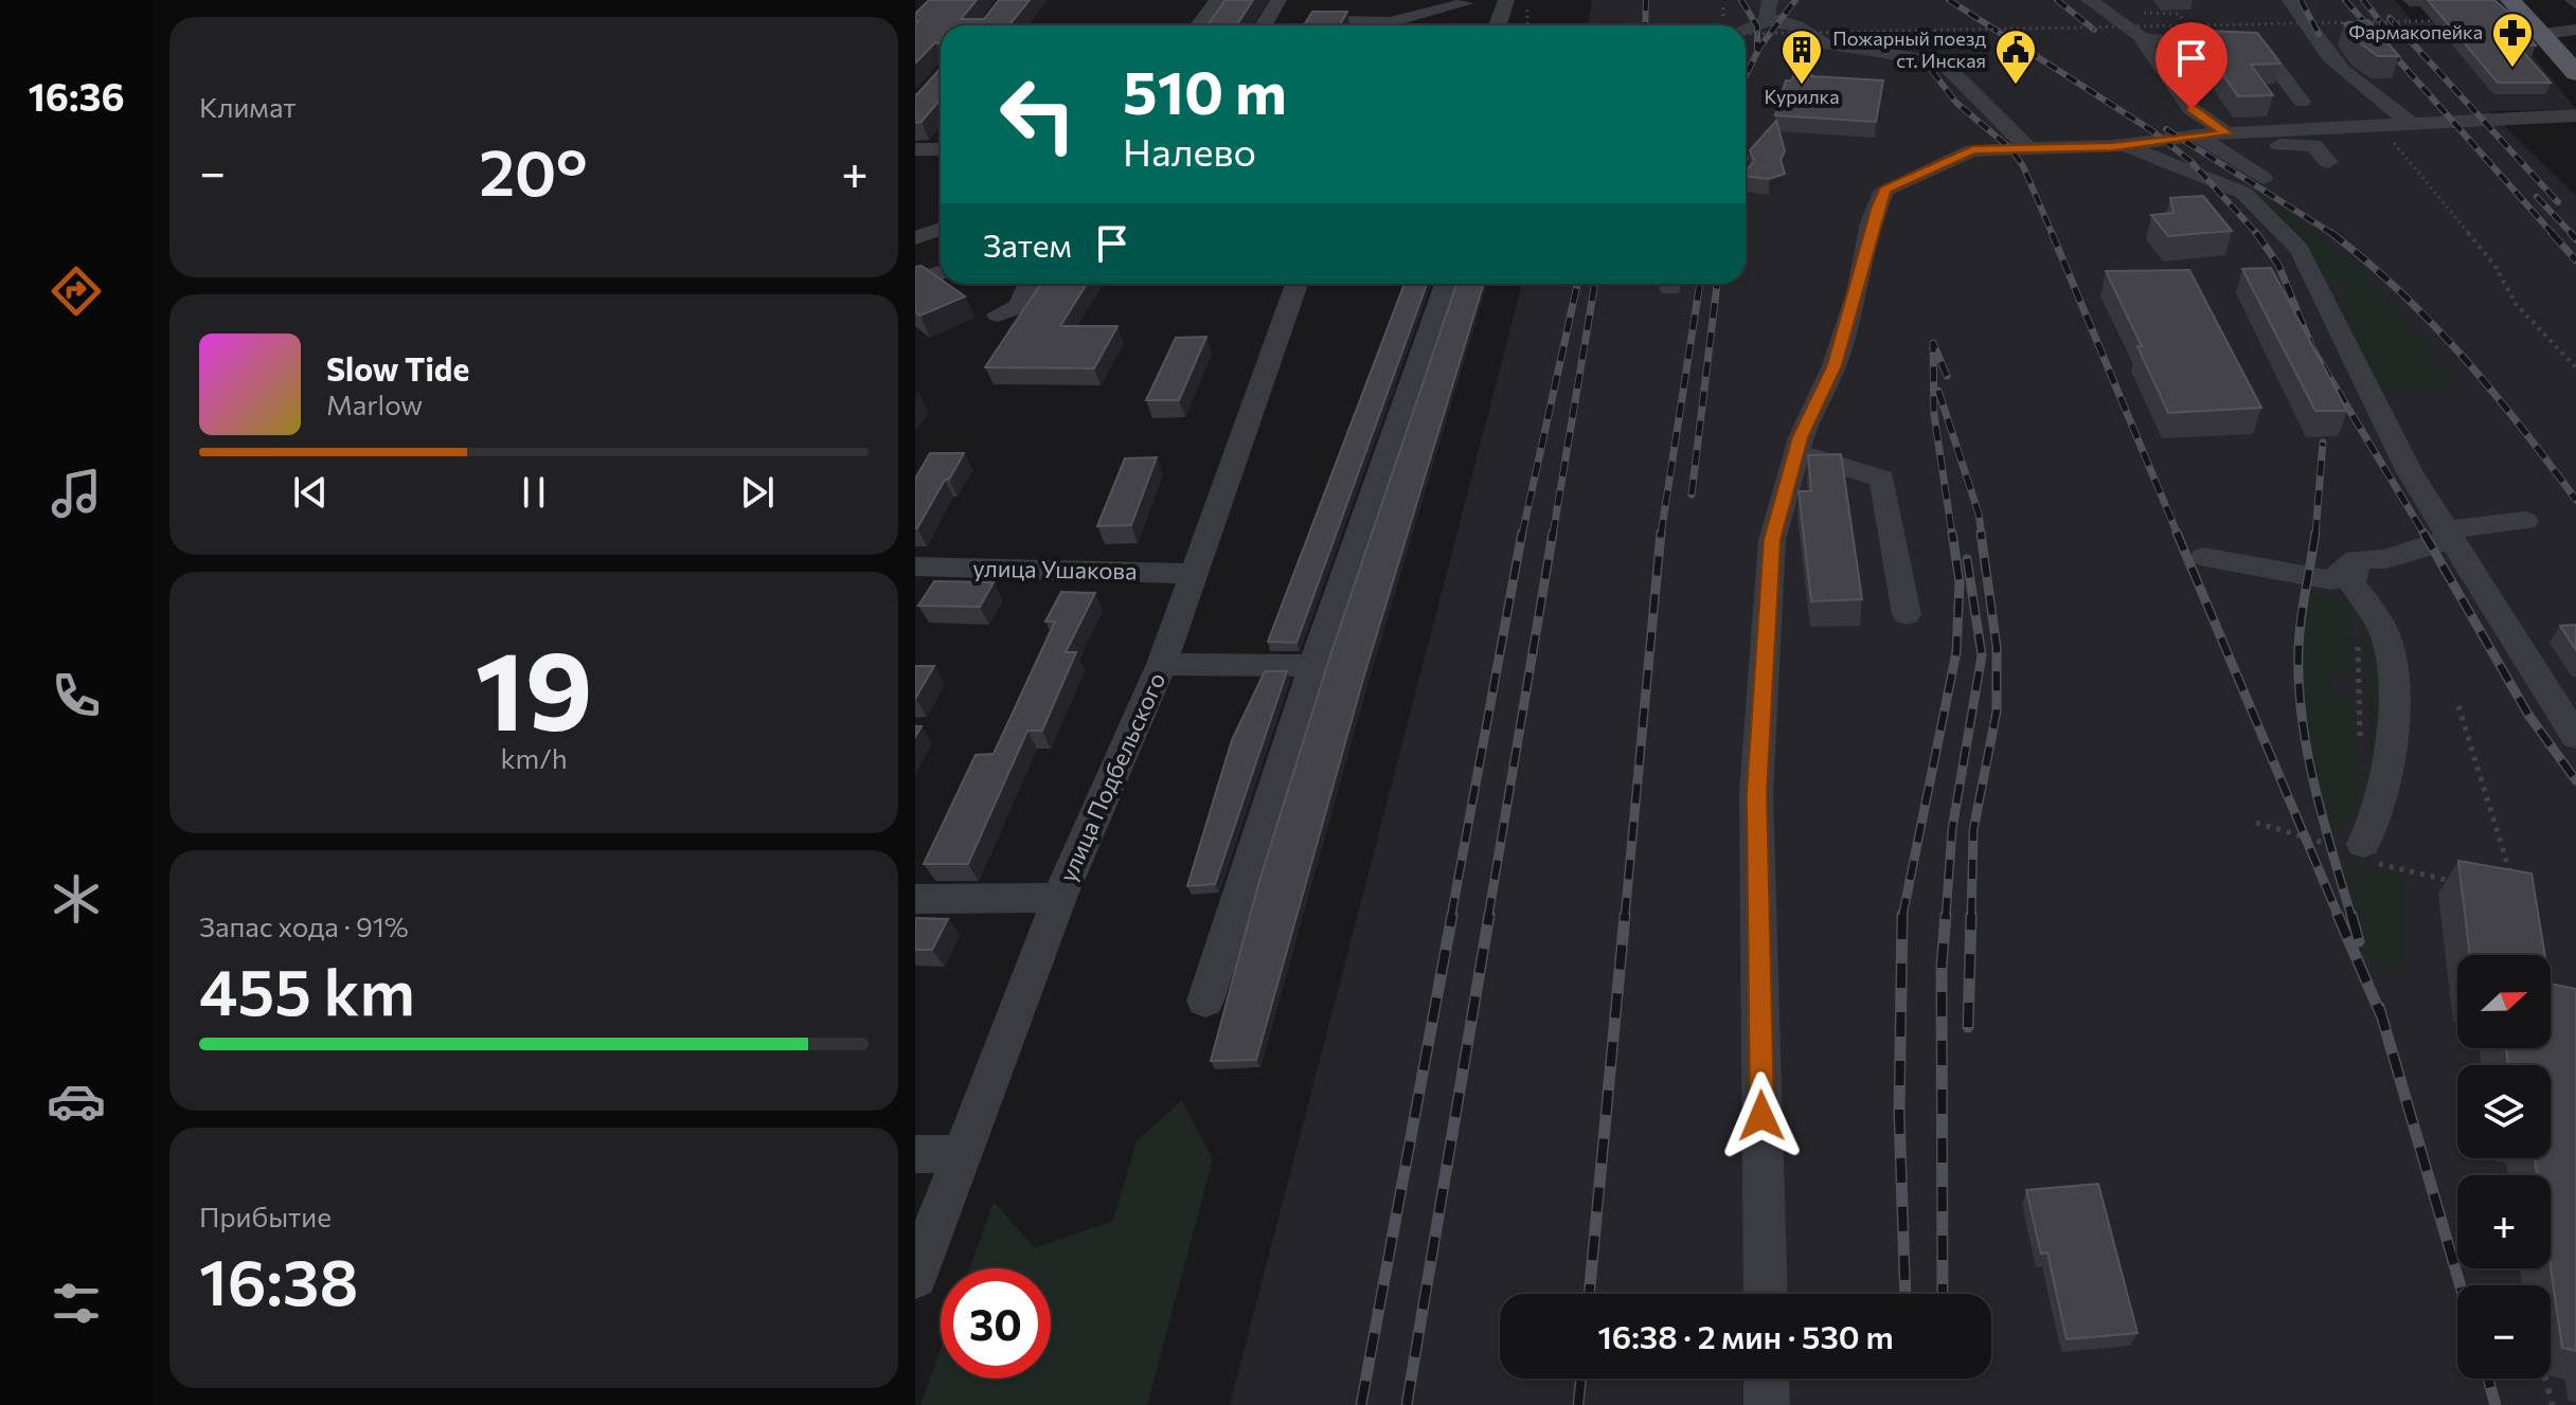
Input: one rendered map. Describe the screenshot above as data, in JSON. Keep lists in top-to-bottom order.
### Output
{
  "streets": {
    "street": ["улица Ушакова", "улица Подбельского"]
  },
  "crossings": [
    ["улица Ушакова", "улица Подбельского"]
  ],
  "places": {
    "pharmacy": ["Фармакопейка"],
    "building": ["Курилка"],
    "public building": ["Пожарный поезд ст. Инская"]
  },
  "north": "right",
  "page": {
    "tabs": "16:36",
    "tile": [
      "Климат",
      ["19", "km/h"],
      ["Запас хода · 91%", "455 km"],
      ["Прибытие", "16:38"]
    ],
    "turn": ["510 m", "Налево"],
    "heat": ["−", "20°", "+"],
    "then": "Затем",
    "song": ["Slow Tide", "Marlow"],
    "map_buttons": ["+", "−"],
    "limit": "30",
    "trip": "16:38 · 2 мин · 530 m"
  }
}
